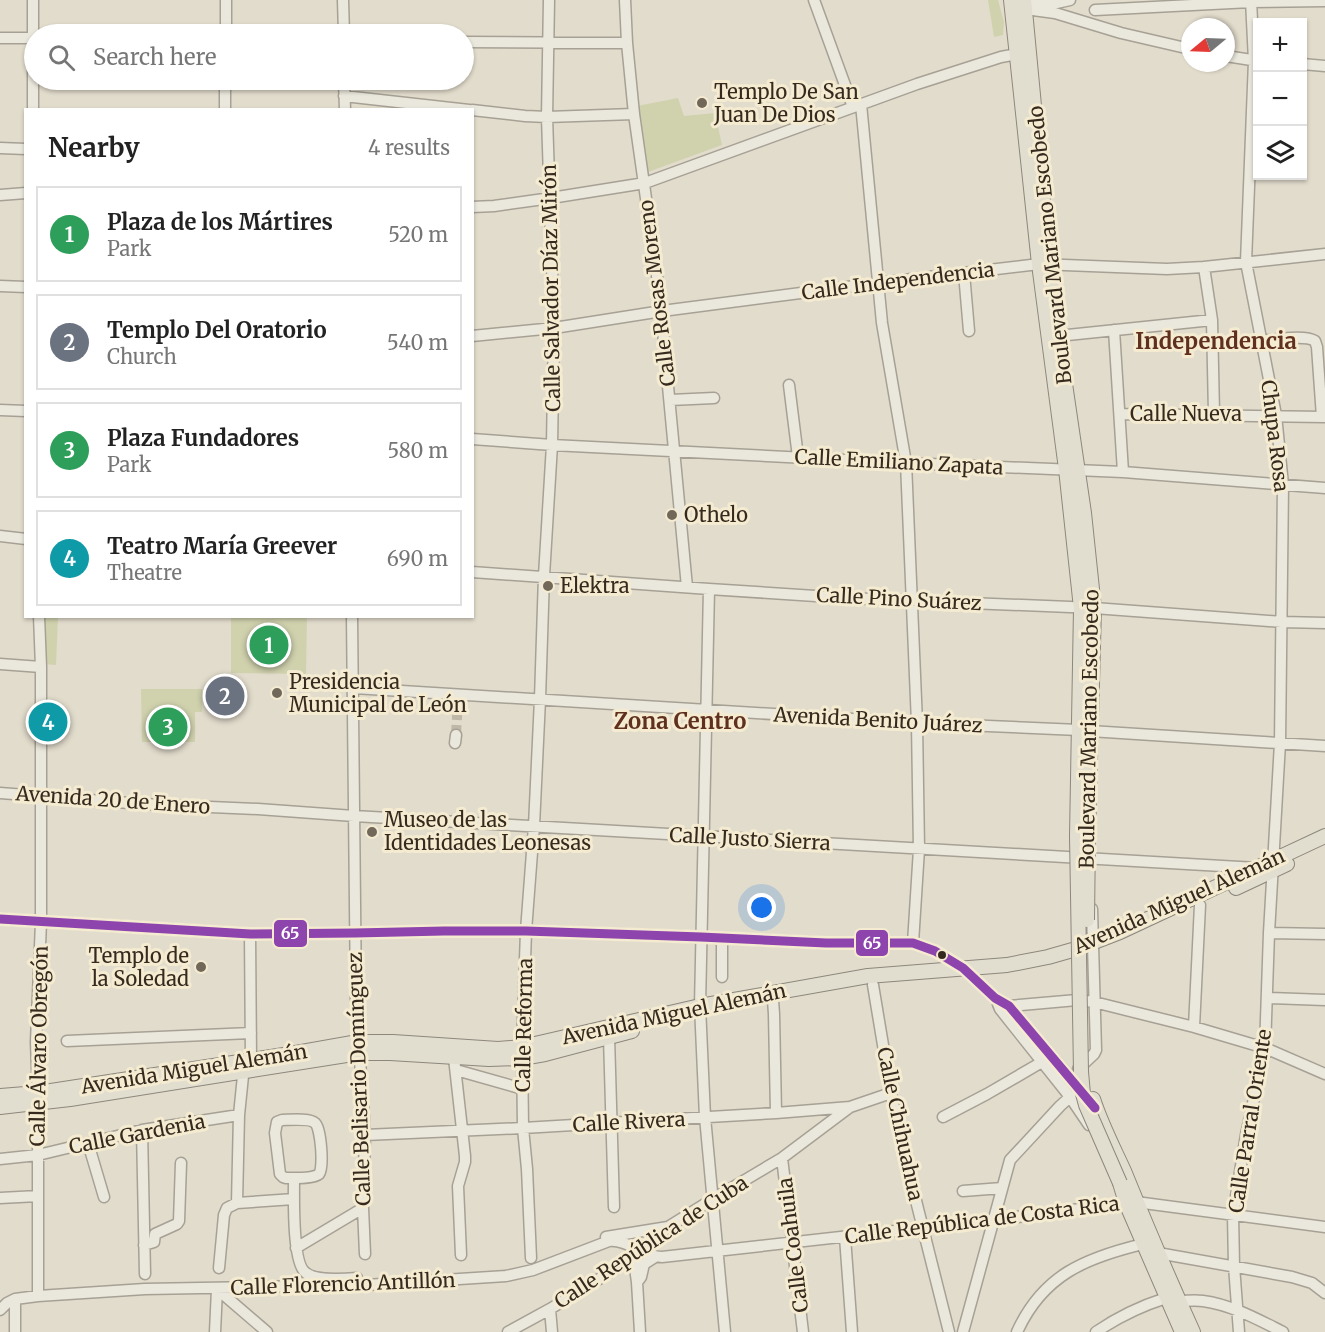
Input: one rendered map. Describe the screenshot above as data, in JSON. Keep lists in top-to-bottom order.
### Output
{
  "streets": {
    "main road": ["Boulevard Mariano Escobedo", "Avenida Miguel Alemán"],
    "street": [
      "Calle Independencia",
      "Calle Salvador Díaz Mirón",
      "Calle Rosas Moreno",
      "Calle Nueva",
      "Chupa Rosa",
      "Calle Emiliano Zapata",
      "Calle Pino Suárez",
      "Avenida Benito Juárez",
      "Avenida 20 de Enero",
      "Calle Justo Sierra",
      "Calle Reforma",
      "Calle Álvaro Obregón",
      "Calle Belisario Domínguez",
      "Calle Parral Oriente",
      "Calle Rivera",
      "Calle Chihuahua",
      "Calle Gardenia",
      "Calle República de Costa Rica",
      "Calle República de Cuba",
      "Calle Coahuila",
      "Calle Florencio Antillón"
    ]
  },
  "crossings": [
    ["Boulevard Mariano Escobedo", "Calle Independencia"],
    ["Boulevard Mariano Escobedo", "Calle Emiliano Zapata"],
    ["Boulevard Mariano Escobedo", "Calle Pino Suárez"],
    ["Boulevard Mariano Escobedo", "Avenida Benito Juárez"],
    ["Boulevard Mariano Escobedo", "Calle República de Costa Rica"],
    ["Calle Independencia", "Calle Salvador Díaz Mirón"],
    ["Calle Independencia", "Calle Rosas Moreno"],
    ["Calle Independencia", "Chupa Rosa"],
    ["Calle Salvador Díaz Mirón", "Calle Emiliano Zapata"],
    ["Calle Salvador Díaz Mirón", "Calle Pino Suárez"],
    ["Calle Salvador Díaz Mirón", "Calle Reforma"],
    ["Calle Rosas Moreno", "Calle Emiliano Zapata"],
    ["Calle Rosas Moreno", "Calle Pino Suárez"],
    ["Calle Nueva", "Chupa Rosa"],
    ["Chupa Rosa", "Calle Emiliano Zapata"],
    ["Chupa Rosa", "Calle Pino Suárez"],
    ["Chupa Rosa", "Calle Parral Oriente"],
    ["Calle Pino Suárez", "Calle Reforma"],
    ["Calle Pino Suárez", "Calle Parral Oriente"],
    ["Avenida Benito Juárez", "Calle Reforma"],
    ["Avenida Benito Juárez", "Calle Belisario Domínguez"],
    ["Avenida Benito Juárez", "Calle Parral Oriente"],
    ["Avenida 20 de Enero", "Calle Justo Sierra"],
    ["Avenida 20 de Enero", "Calle Álvaro Obregón"],
    ["Calle Justo Sierra", "Avenida Miguel Alemán"],
    ["Calle Justo Sierra", "Calle Reforma"],
    ["Calle Justo Sierra", "Calle Belisario Domínguez"],
    ["Avenida Miguel Alemán", "Calle Reforma"],
    ["Avenida Miguel Alemán", "Calle Álvaro Obregón"],
    ["Avenida Miguel Alemán", "Calle Belisario Domínguez"],
    ["Avenida Miguel Alemán", "Calle Parral Oriente"],
    ["Avenida Miguel Alemán", "Calle Chihuahua"],
    ["Calle Reforma", "Calle Rivera"],
    ["Calle Álvaro Obregón", "Calle Gardenia"],
    ["Calle Álvaro Obregón", "Calle Florencio Antillón"],
    ["Calle Belisario Domínguez", "Calle Rivera"],
    ["Calle Parral Oriente", "Calle República de Costa Rica"],
    ["Calle Rivera", "Calle Chihuahua"],
    ["Calle Rivera", "Calle República de Cuba"],
    ["Calle Chihuahua", "Calle República de Costa Rica"],
    ["Calle República de Costa Rica", "Calle República de Cuba"],
    ["Calle República de Costa Rica", "Calle Coahuila"],
    ["Calle República de Costa Rica", "Calle Florencio Antillón"],
    ["Calle República de Cuba", "Calle Coahuila"],
    ["Calle República de Cuba", "Calle Florencio Antillón"]
  ],
  "districts": ["Independencia", "Zona Centro"],
  "places": [
    "Templo De San Juan De Dios",
    "Othelo",
    "Elektra",
    "Presidencia Municipal de León",
    "Museo de las Identidades Leonesas",
    "Templo de la Soledad"
  ],
  "lines": ["transit line 65"],
  "north": "left",
  "page": {
    "map_buttons": ["+", "−"],
    "search": "Search here",
    "heading": ["Nearby", "4 results"],
    "list": [
      {
        "mark": "1",
        "name": "Plaza de los Mártires",
        "note": "Park",
        "value": "520 m"
      },
      {
        "mark": "2",
        "name": "Templo Del Oratorio",
        "note": "Church",
        "value": "540 m"
      },
      {
        "mark": "3",
        "name": "Plaza Fundadores",
        "note": "Park",
        "value": "580 m"
      },
      {
        "mark": "4",
        "name": "Teatro María Greever",
        "note": "Theatre",
        "value": "690 m"
      }
    ],
    "pins": [
      "1",
      "2",
      "4",
      "3"
    ]
  }
}
